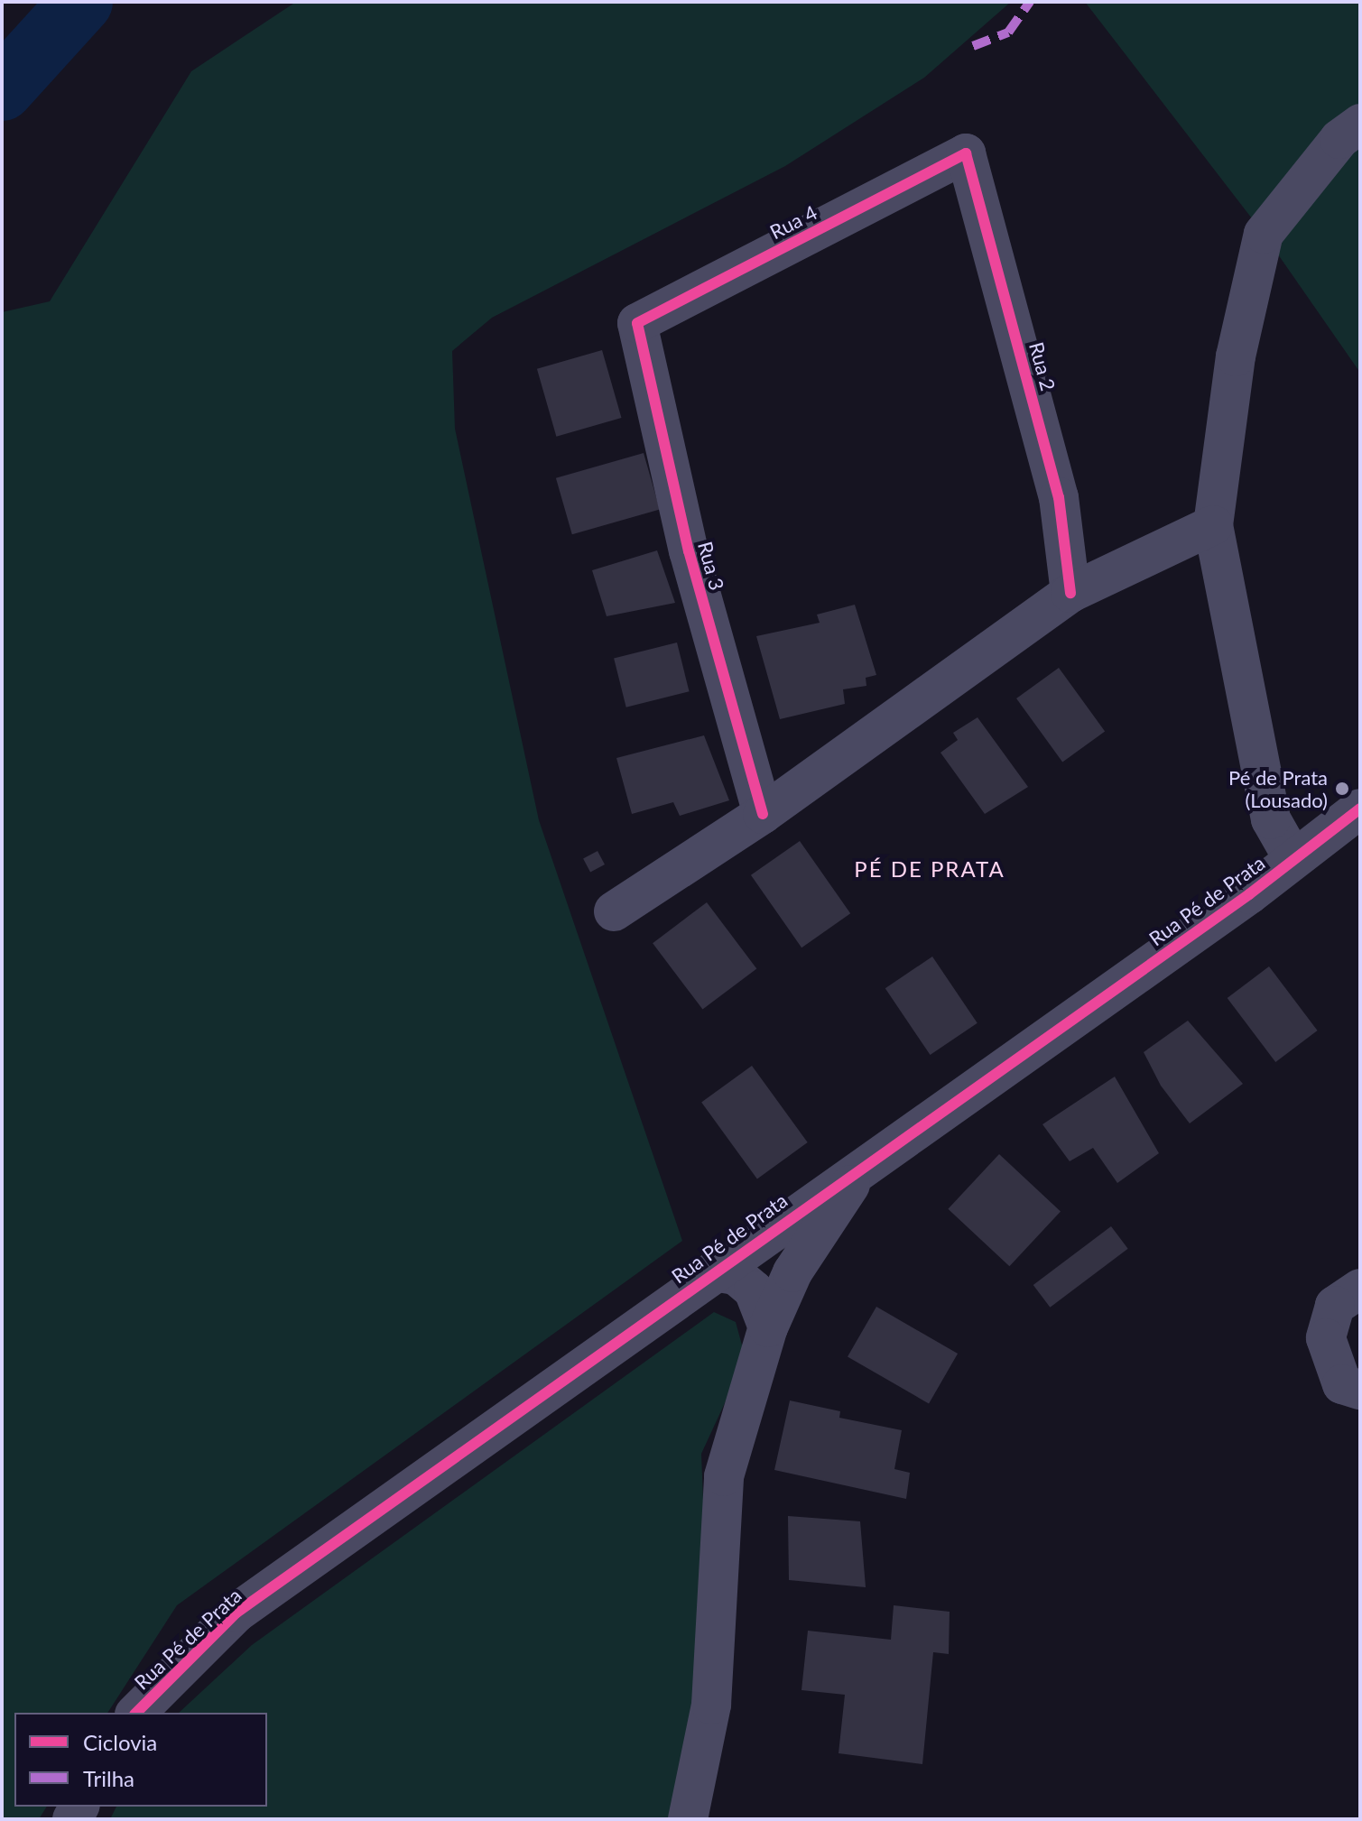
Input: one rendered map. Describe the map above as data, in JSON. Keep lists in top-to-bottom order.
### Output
{
  "streets": {
    "street": [
      "Rua 4",
      "Rua 2",
      "Rua 3",
      "Rua Pé de Prata"
    ]
  },
  "crossings": [
    ["Rua 4", "Rua 2"],
    ["Rua 4", "Rua 3"]
  ],
  "districts": ["PÉ DE PRATA"],
  "places": ["Pé de Prata (Lousado)"],
  "legend": ["Ciclovia", "Trilha"]
}
